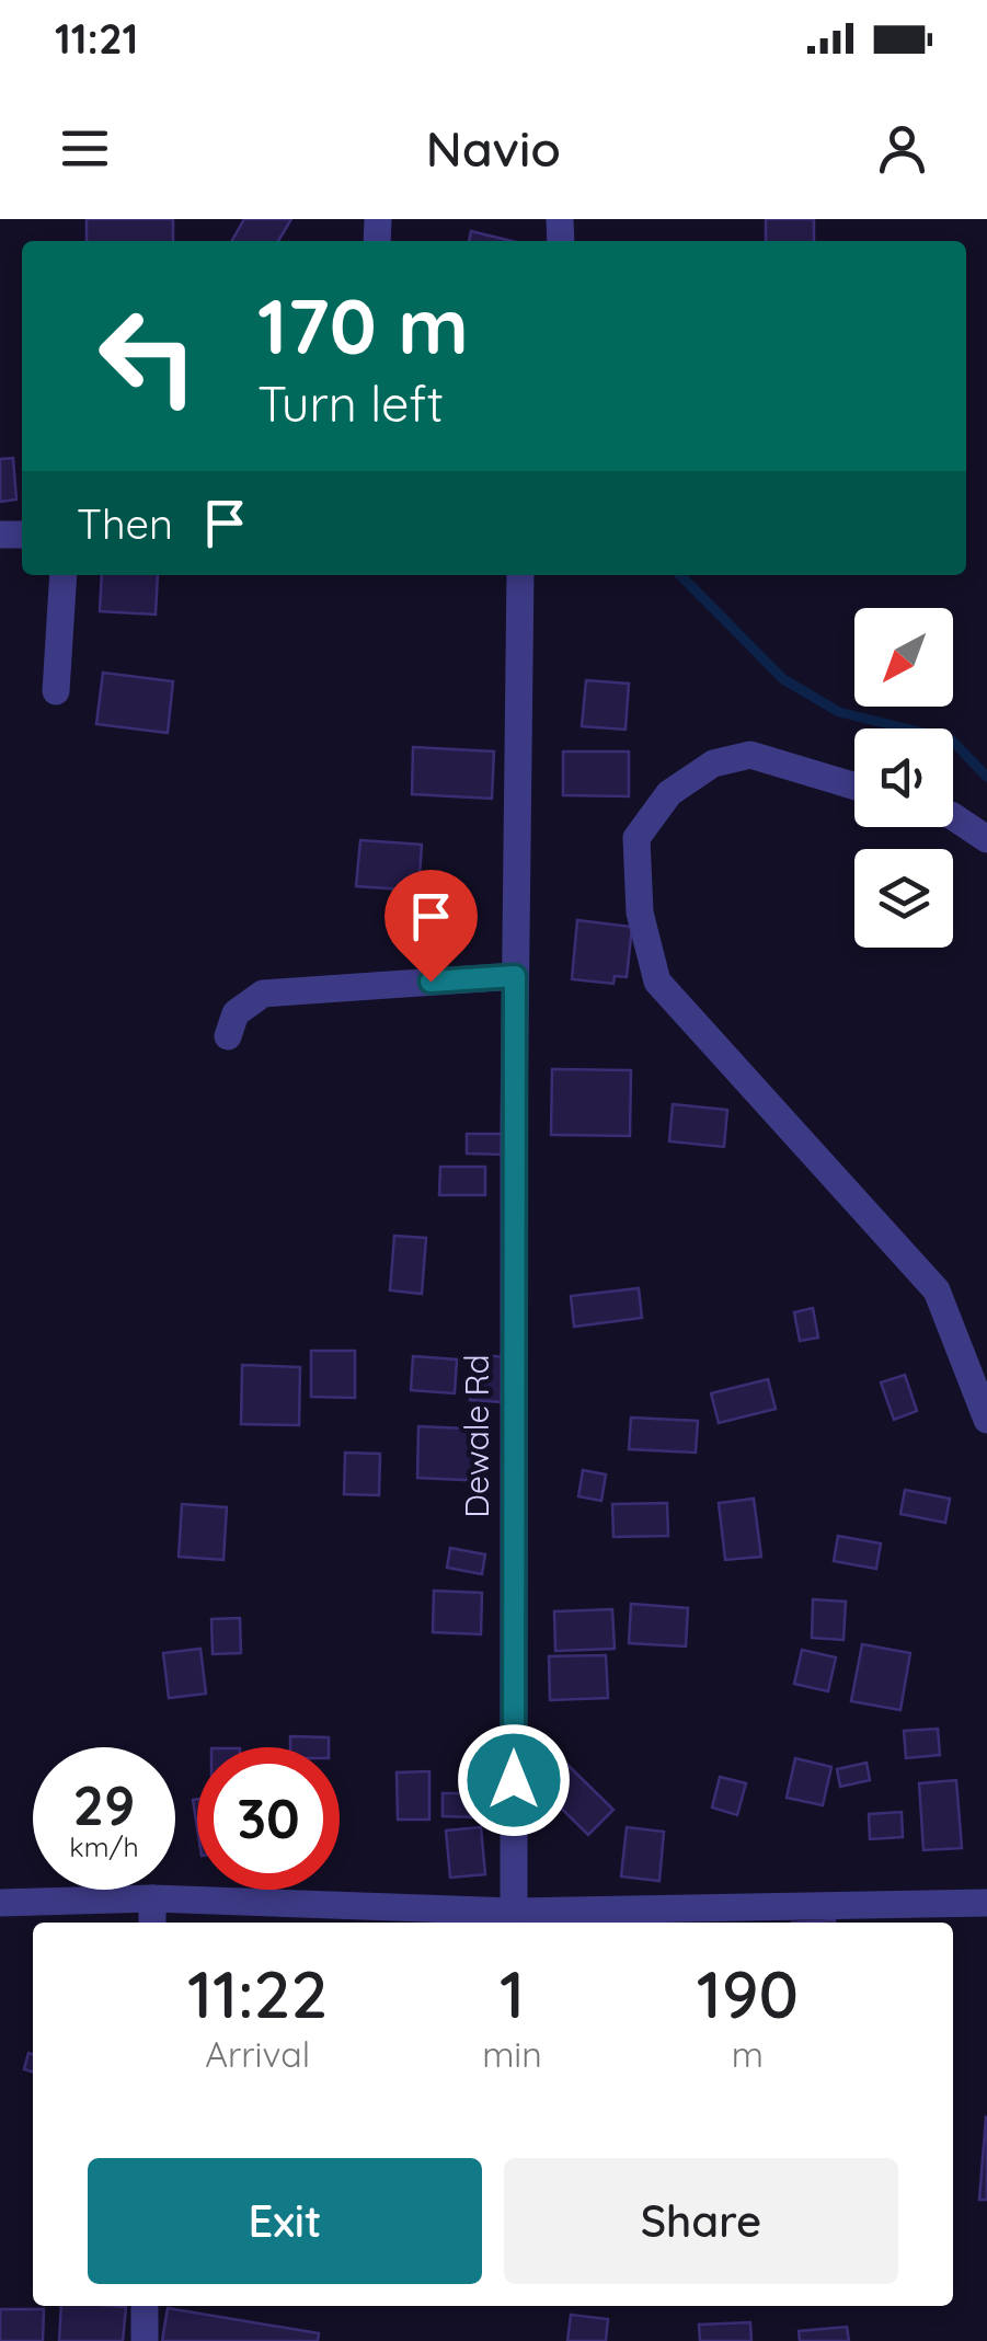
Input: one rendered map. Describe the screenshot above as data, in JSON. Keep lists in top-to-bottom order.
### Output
{
  "streets": {
    "street": ["Dewale Rd"]
  },
  "north": "bottom left",
  "page": {
    "status": "11:21",
    "header": "Navio",
    "turn": ["170 m", "Turn left"],
    "then": "Then",
    "speed": "29 km/h",
    "limit": "30",
    "eta": [
      "11:22",
      "Arrival",
      "1",
      "min",
      "190",
      "m"
    ],
    "buttons": ["Exit", "Share"]
  }
}
